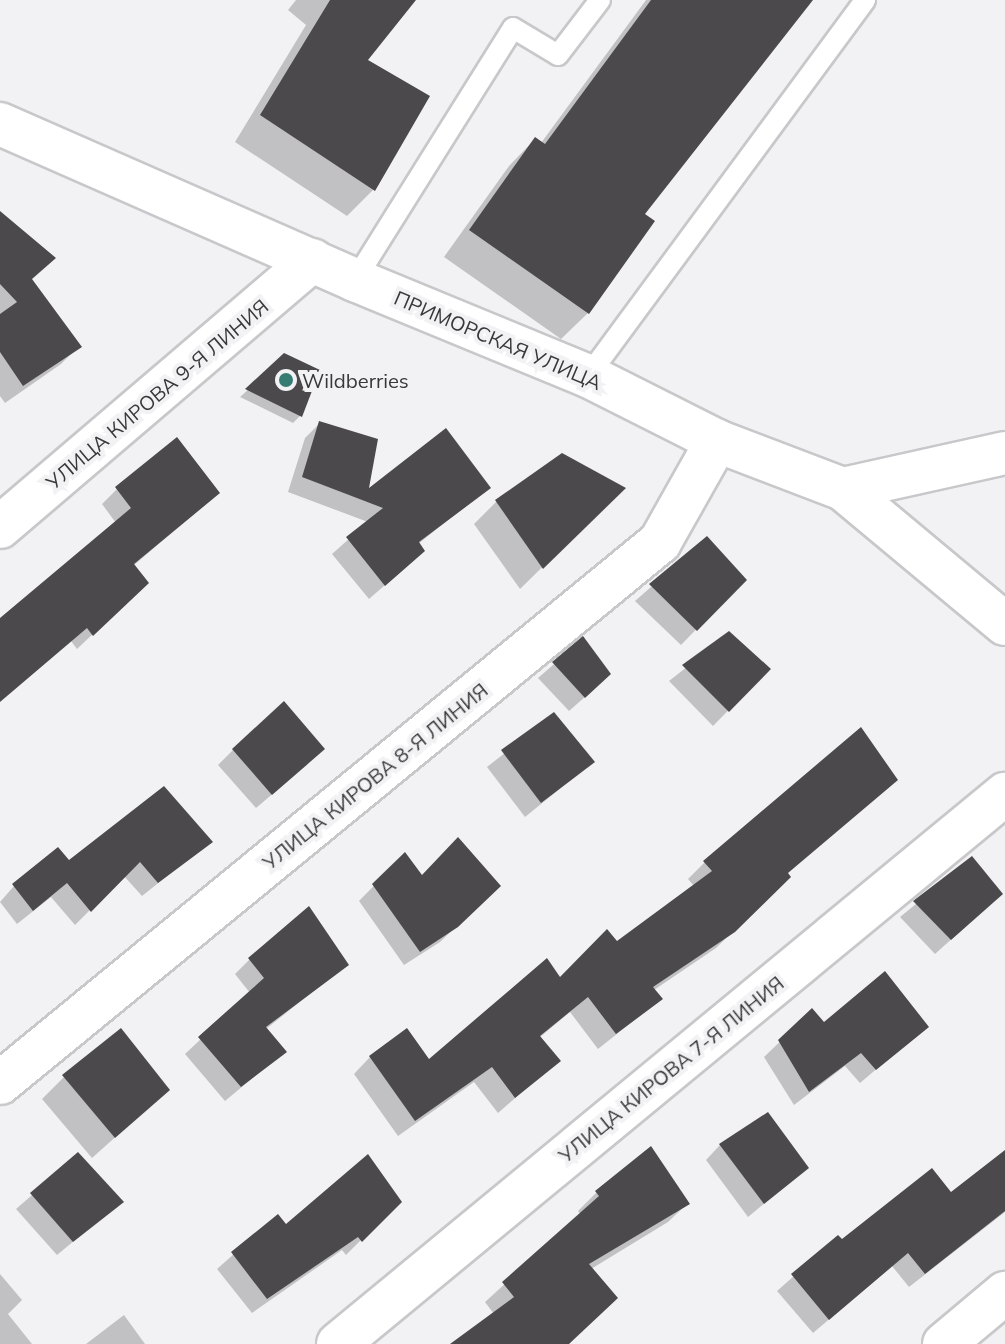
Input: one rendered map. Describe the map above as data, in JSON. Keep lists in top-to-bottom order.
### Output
{
  "streets": {
    "street": [
      "ПРИМОРСКАЯ УЛИЦА",
      "УЛИЦА КИРОВА 9-Я ЛИНИЯ",
      "УЛИЦА КИРОВА 8-Я ЛИНИЯ",
      "УЛИЦА КИРОВА 7-Я ЛИНИЯ"
    ]
  },
  "crossings": [
    ["ПРИМОРСКАЯ УЛИЦА", "УЛИЦА КИРОВА 9-Я ЛИНИЯ"],
    ["ПРИМОРСКАЯ УЛИЦА", "УЛИЦА КИРОВА 8-Я ЛИНИЯ"]
  ],
  "places": ["Wildberries"]
}
